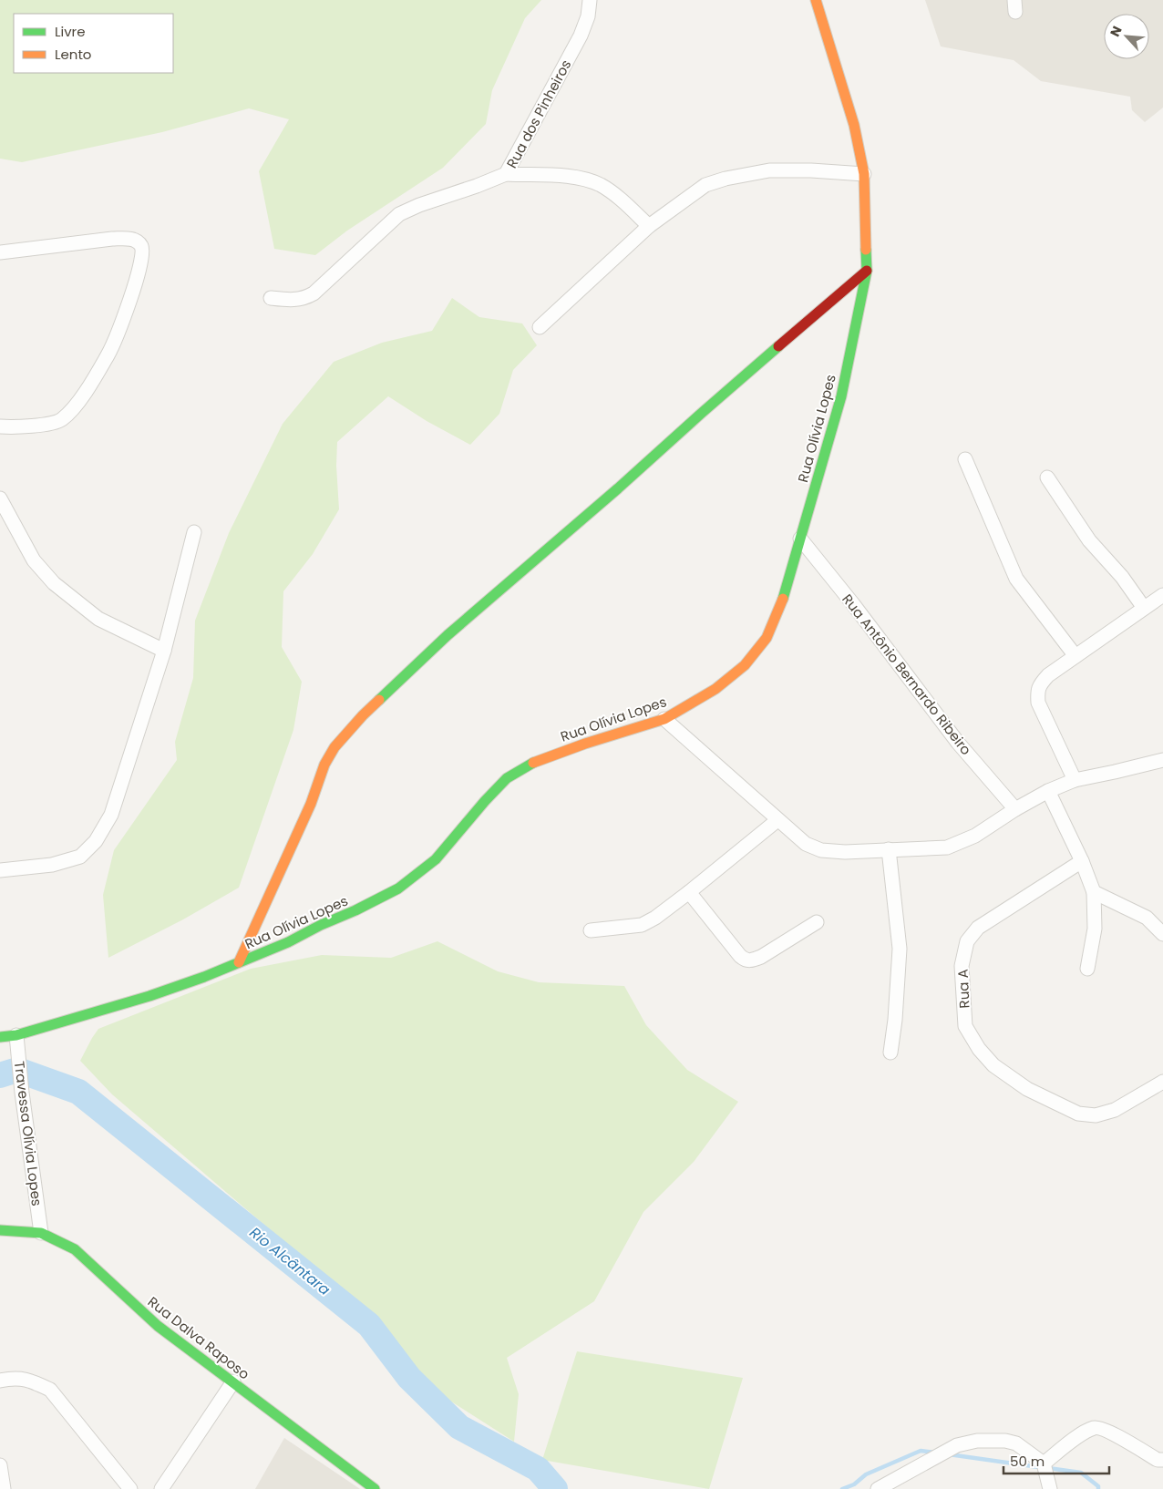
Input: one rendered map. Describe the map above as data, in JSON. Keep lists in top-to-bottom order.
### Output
{
  "streets": {
    "street": [
      "Rua dos Pinheiros",
      "Rua Olívia Lopes",
      "Rua Antônio Bernardo Ribeiro",
      "Rua A",
      "Travessa Olívia Lopes",
      "Rua Dalva Raposo"
    ]
  },
  "crossings": [
    ["Rua Olívia Lopes", "Rua Antônio Bernardo Ribeiro"],
    ["Rua Olívia Lopes", "Travessa Olívia Lopes"],
    ["Travessa Olívia Lopes", "Rua Dalva Raposo"]
  ],
  "water": ["Rio Alcântara"],
  "legend": ["Livre", "Lento"],
  "scale_bar": "50 m",
  "north": "top left"
}
